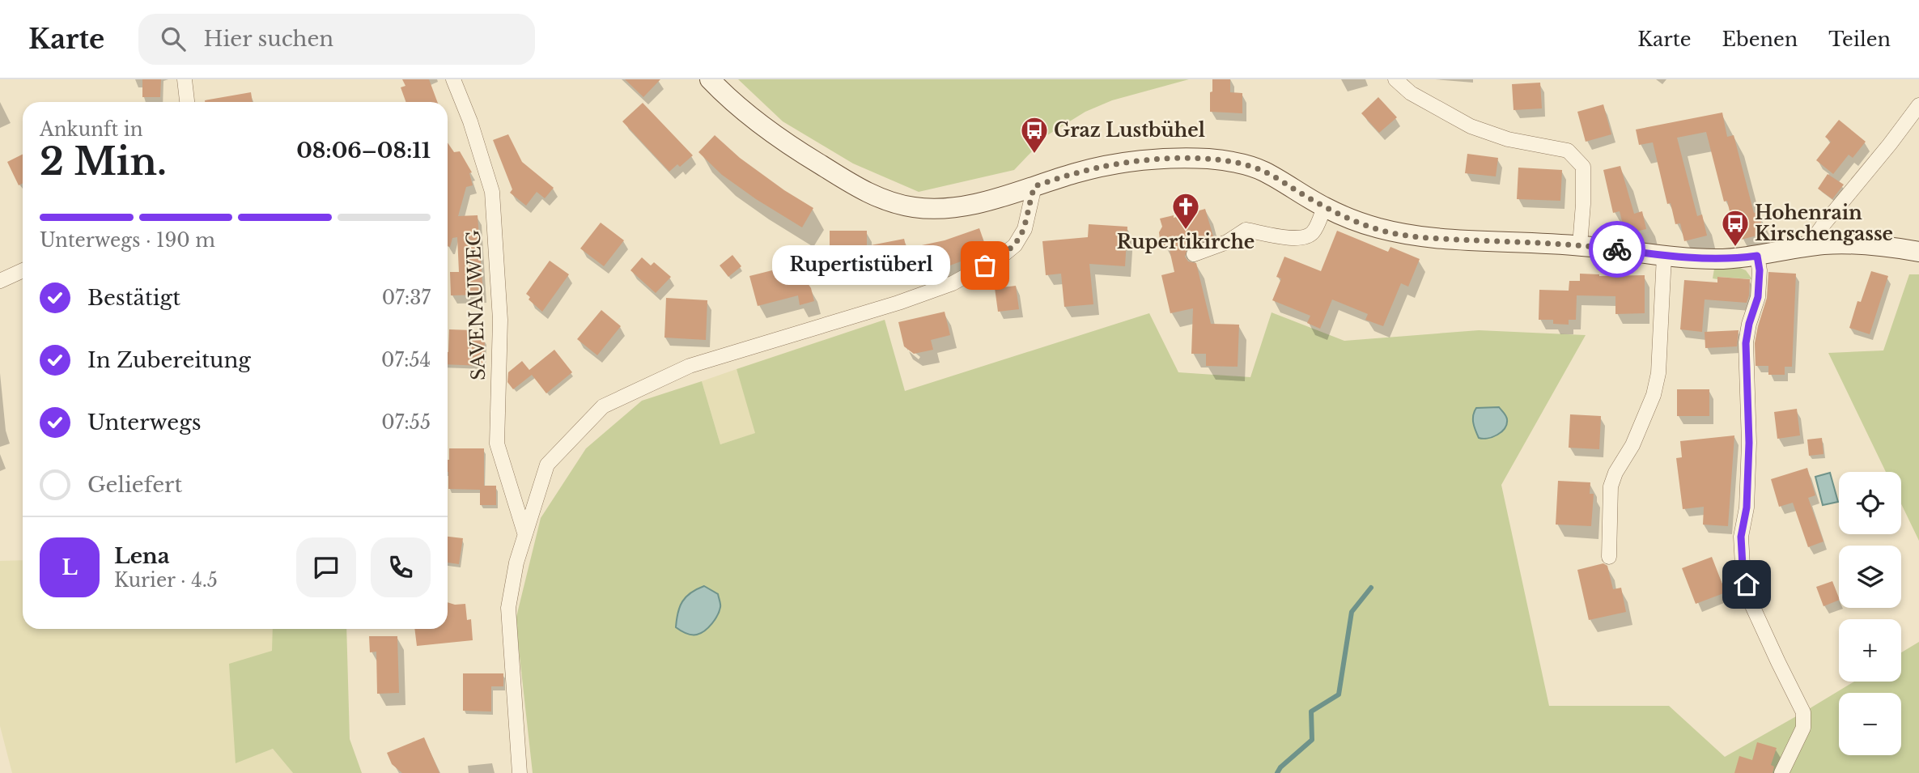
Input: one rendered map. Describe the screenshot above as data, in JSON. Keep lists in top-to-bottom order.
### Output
{
  "streets": {
    "street": ["SAVENAUWEG"]
  },
  "places": {
    "bus stop": ["Graz Lustbühel", "Hohenrain Kirschengasse"],
    "church": ["Rupertikirche"],
    "other": ["Rupertistüberl"]
  },
  "page": {
    "header": "Karte",
    "search": "Hier suchen",
    "nav": ["Karte", "Ebenen", "Teilen"],
    "heading": ["2 Min.", "Ankunft in", "08:06–08:11"],
    "panel": ["Lena", "Kurier · 4.5"],
    "bar": "Unterwegs · 190 m",
    "bubble": "Rupertistüberl",
    "list": [
      ["Bestätigt", "07:37"],
      ["In Zubereitung", "07:54"],
      ["Unterwegs", "07:55"],
      "Geliefert"
    ],
    "map_buttons": ["+", "−"],
    "round": "L"
  }
}
